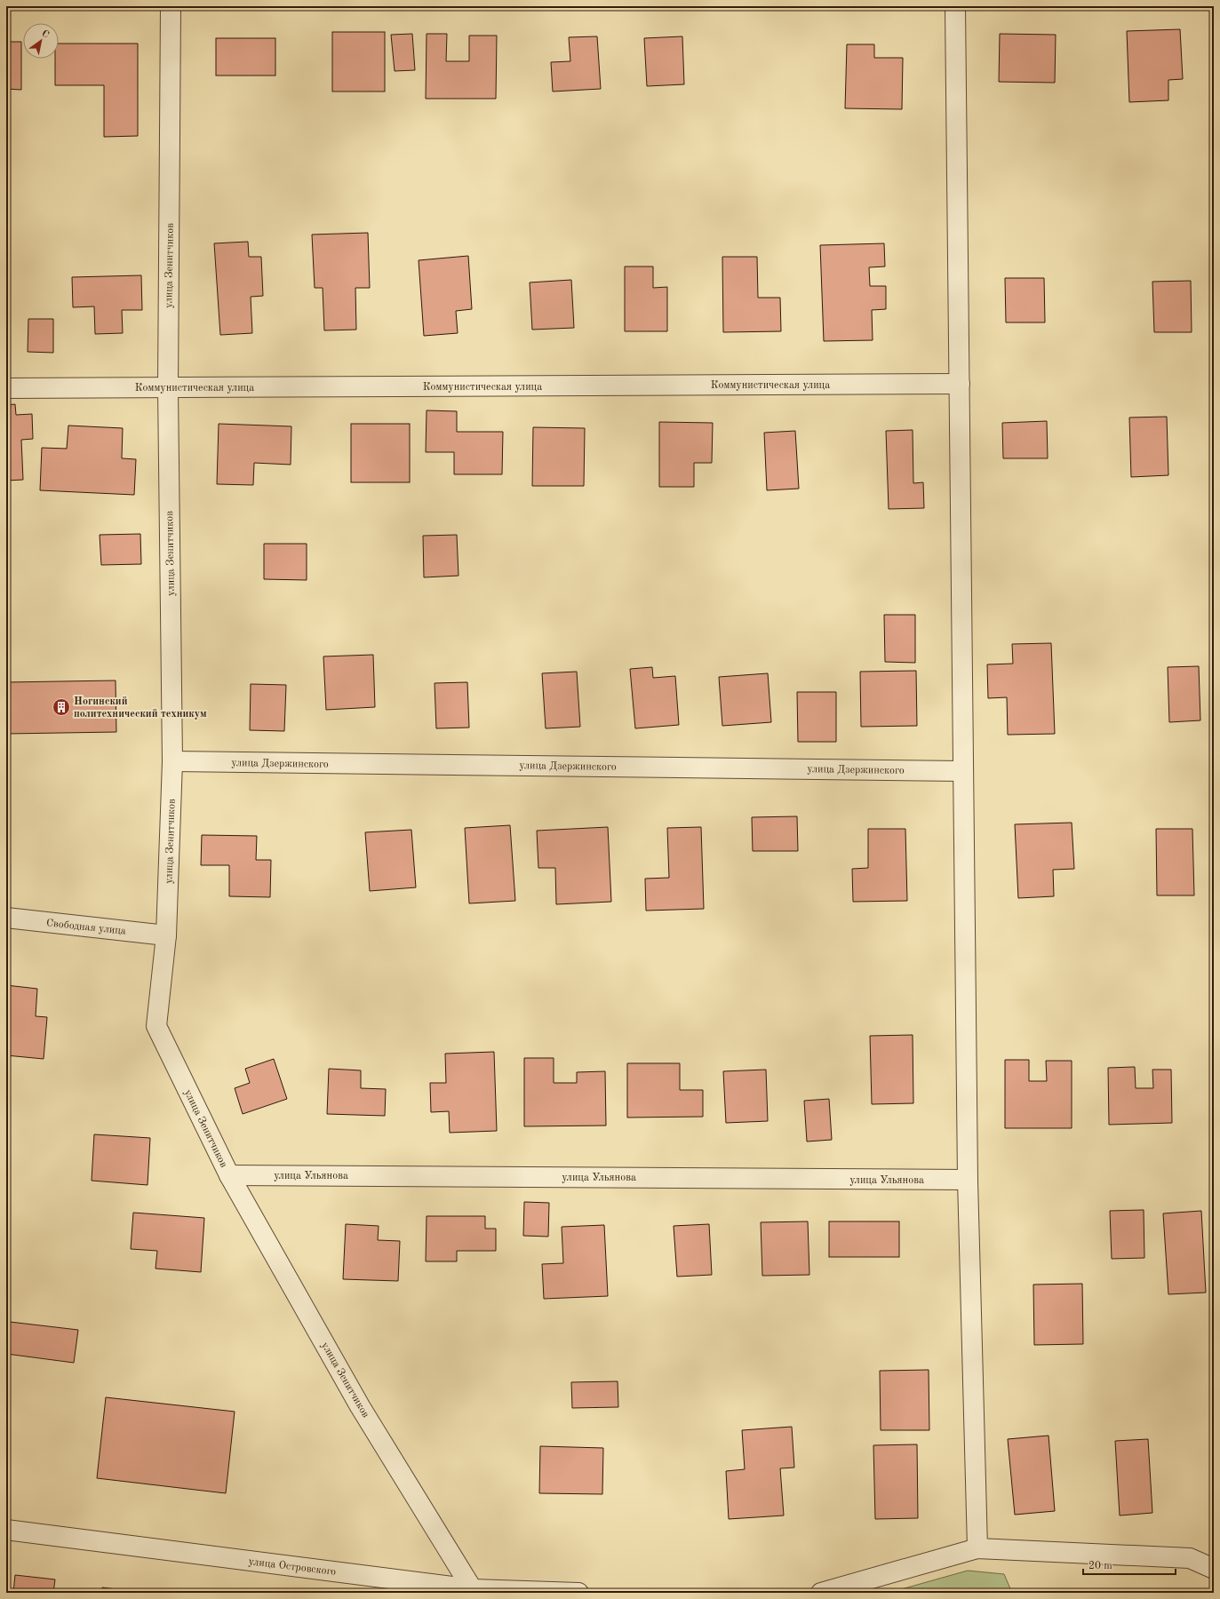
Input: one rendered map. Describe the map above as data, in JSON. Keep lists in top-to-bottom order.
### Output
{
  "streets": {
    "street": [
      "улица Зенитчиков",
      "Коммунистическая улица",
      "улица Дзержинского",
      "Свободная улица",
      "улица Ульянова",
      "улица Островского"
    ]
  },
  "crossings": [
    ["улица Зенитчиков", "Коммунистическая улица"],
    ["улица Зенитчиков", "улица Дзержинского"],
    ["улица Зенитчиков", "Свободная улица"],
    ["улица Зенитчиков", "улица Ульянова"],
    ["улица Зенитчиков", "улица Островского"]
  ],
  "places": {
    "building": ["Ногинский политехнический техникум"]
  },
  "scale_bar": "20 m",
  "north": "top right"
}
